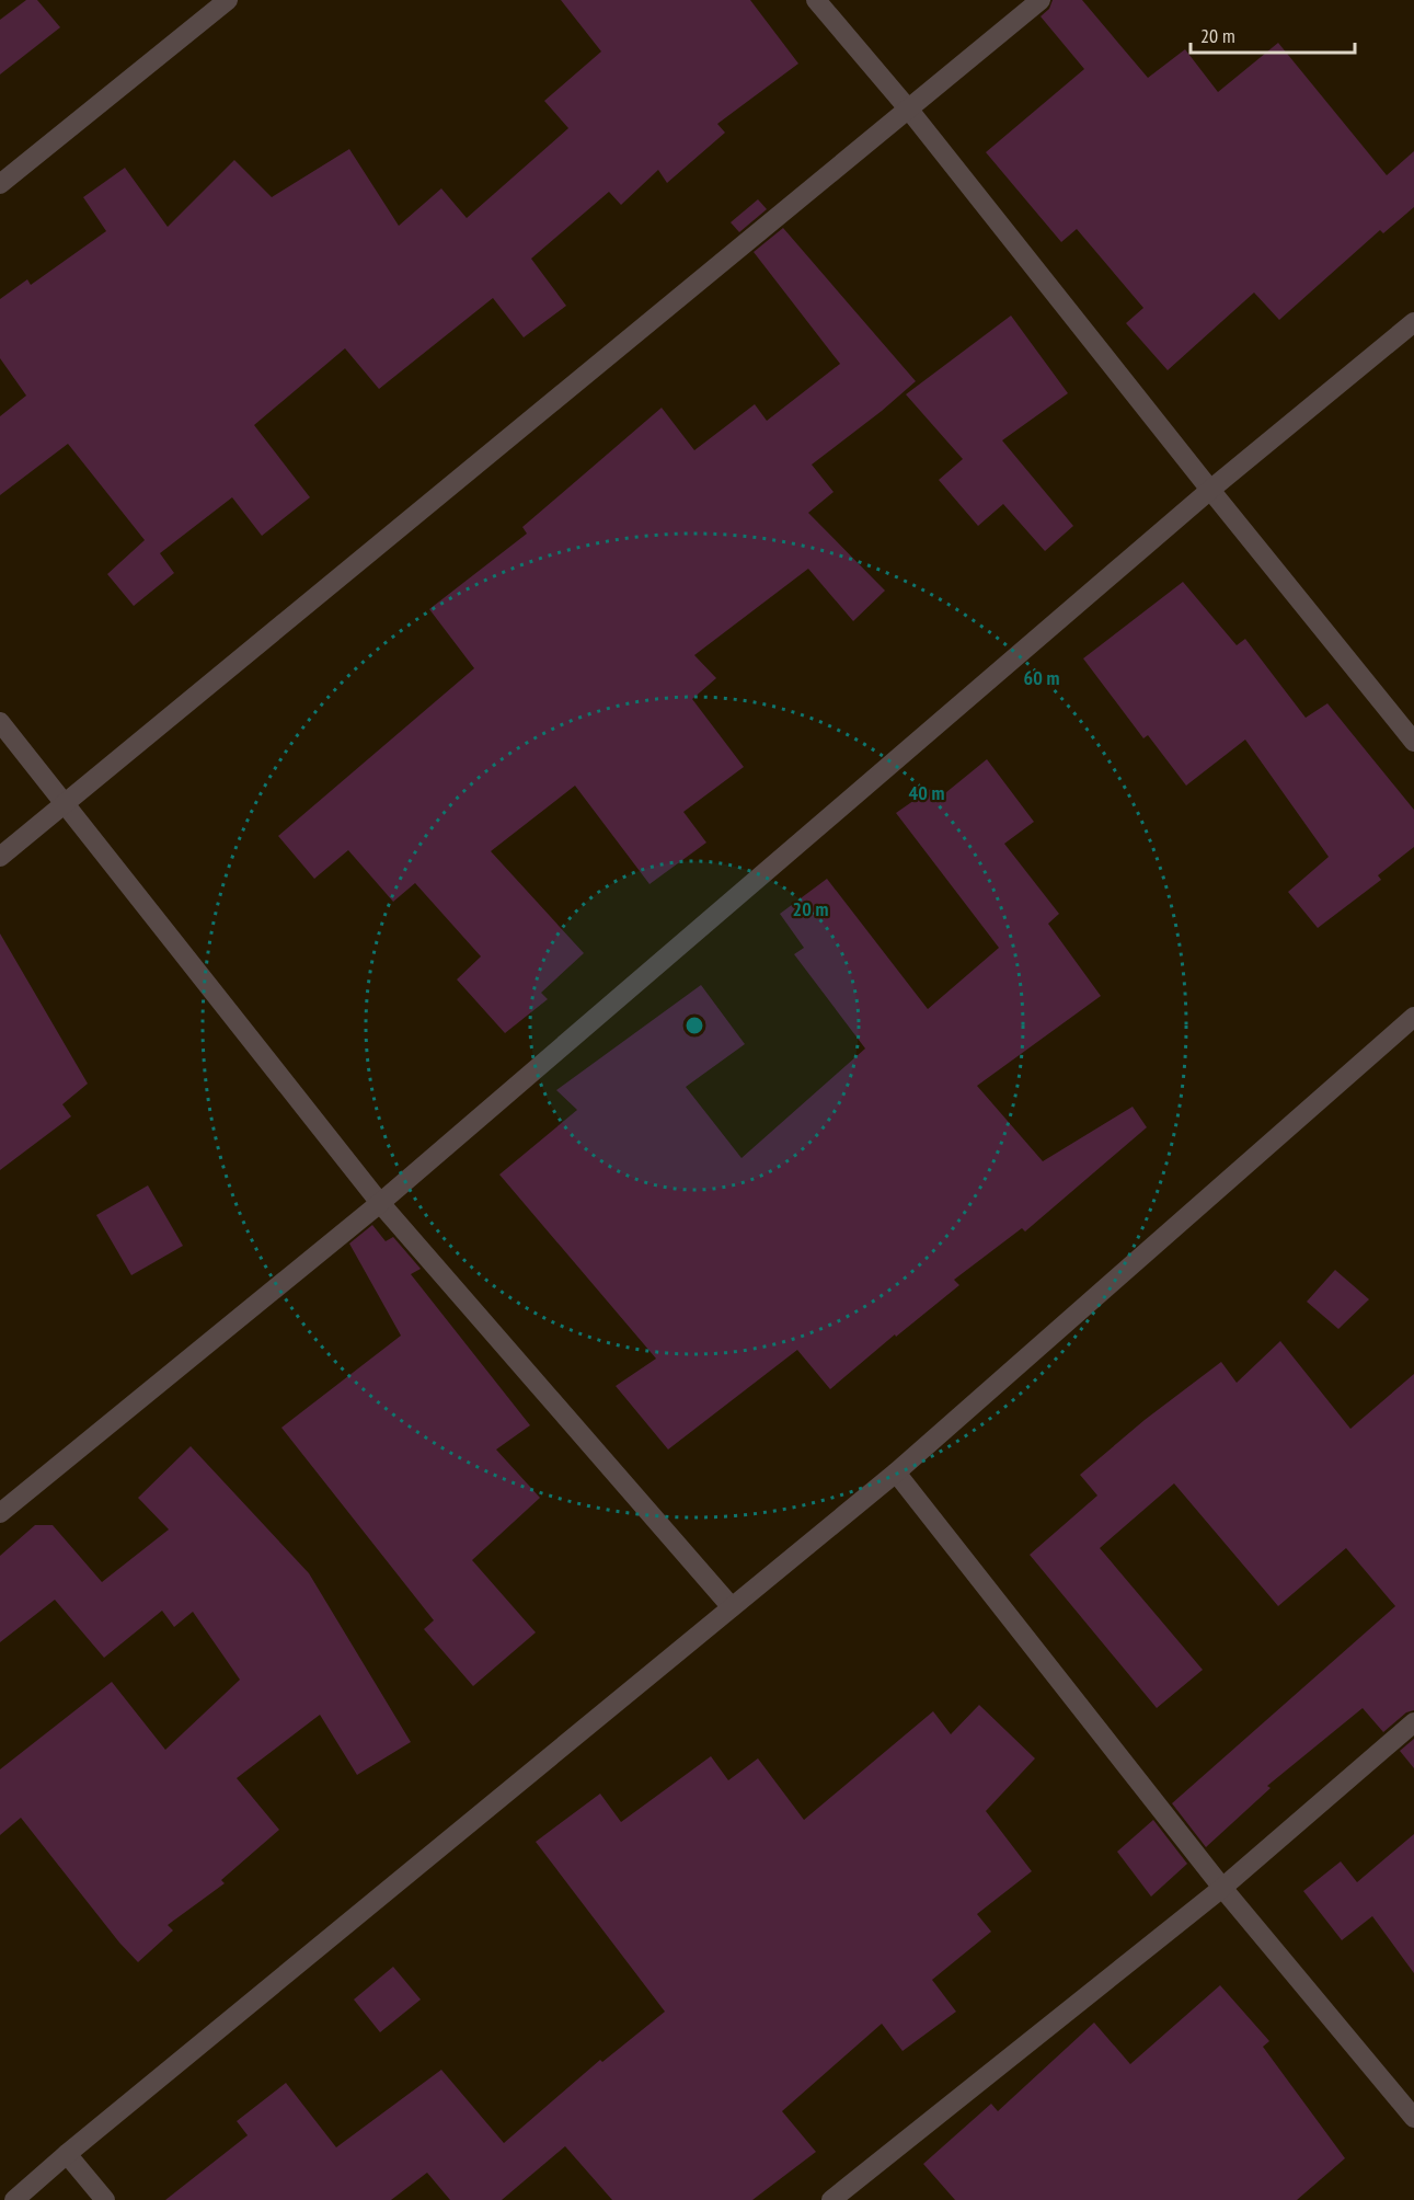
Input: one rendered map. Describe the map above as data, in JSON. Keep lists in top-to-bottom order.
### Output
{
  "scale_bar": "20 m",
  "rings": ["60 m", "40 m", "20 m"]
}
